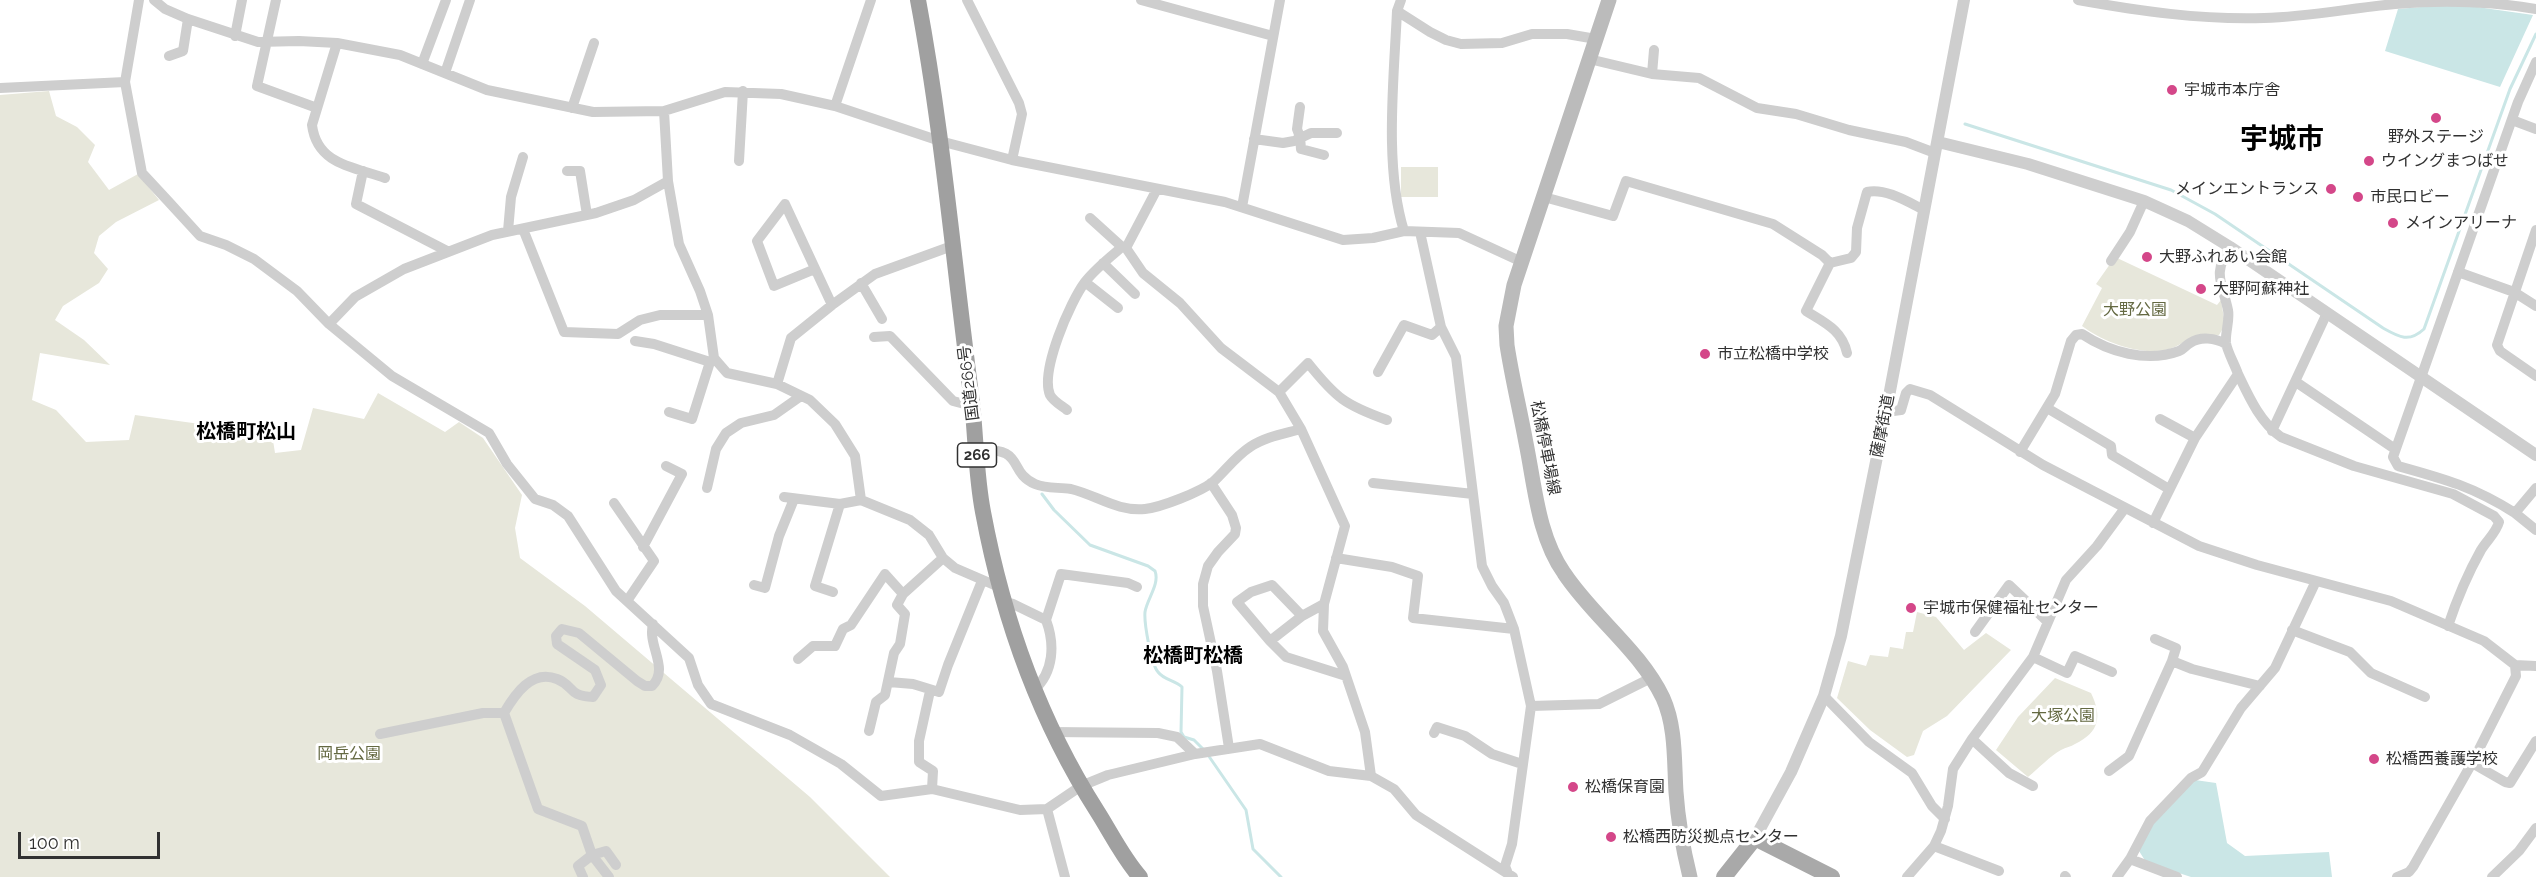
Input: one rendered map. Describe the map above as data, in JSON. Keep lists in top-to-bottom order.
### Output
{
  "streets": {
    "highway": ["国道266号", "266"],
    "main road": ["松橋停車場線"],
    "street": ["薩摩街道"]
  },
  "districts": ["宇城市", "松橋町松山", "松橋町松橋"],
  "parks": ["大野公園", "大塚公園", "岡岳公園"],
  "places": [
    "宇城市本庁舎",
    "野外ステージ",
    "ウイングまつばせ",
    "メインエントランス",
    "市民ロビー",
    "メインアリーナ",
    "大野ふれあい会館",
    "大野阿蘇神社",
    "市立松橋中学校",
    "宇城市保健福祉センター",
    "松橋西養護学校",
    "松橋保育園",
    "松橋西防災拠点センター"
  ],
  "scale_bar": "100 m"
}
